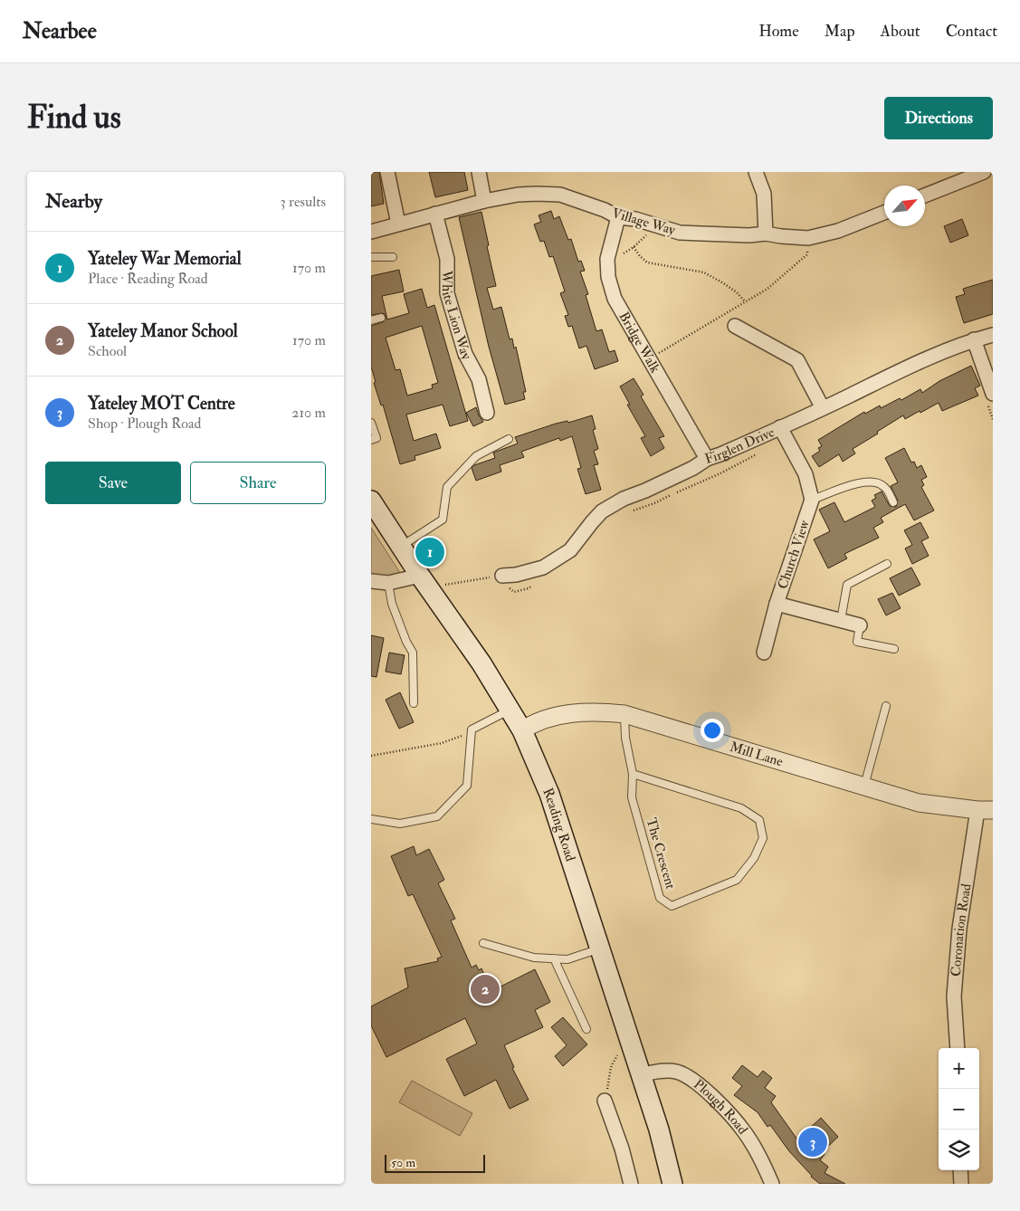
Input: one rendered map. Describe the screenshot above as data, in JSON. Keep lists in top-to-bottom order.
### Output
{
  "streets": {
    "main road": ["Reading Road"],
    "street": [
      "Village Way",
      "White Lion Way",
      "Bridge Walk",
      "Firglen Drive",
      "Church View",
      "Mill Lane",
      "Coronation Road",
      "Plough Road"
    ],
    "lane": ["The Crescent"]
  },
  "crossings": [
    ["Village Way", "White Lion Way"],
    ["Village Way", "Bridge Walk"],
    ["Bridge Walk", "Firglen Drive"],
    ["Mill Lane", "Reading Road"],
    ["Mill Lane", "The Crescent"],
    ["Mill Lane", "Coronation Road"],
    ["Reading Road", "Plough Road"]
  ],
  "scale_bar": "50 m",
  "north": "top right",
  "page": {
    "header": "Nearbee",
    "nav": [
      "Home",
      "Map",
      "About",
      "Contact"
    ],
    "buttons": [
      "Directions",
      ["Save", "Share"]
    ],
    "title": "Find us",
    "heading": ["Nearby", "3 results"],
    "list": [
      {
        "mark": "1",
        "name": "Yateley War Memorial",
        "note": "Place · Reading Road",
        "value": "170 m"
      },
      {
        "mark": "2",
        "name": "Yateley Manor School",
        "note": "School",
        "value": "170 m"
      },
      {
        "mark": "3",
        "name": "Yateley MOT Centre",
        "note": "Shop · Plough Road",
        "value": "210 m"
      }
    ],
    "pins": ["1", "2", "3"],
    "map_buttons": ["+", "−"],
    "scale": "50 m"
  }
}
